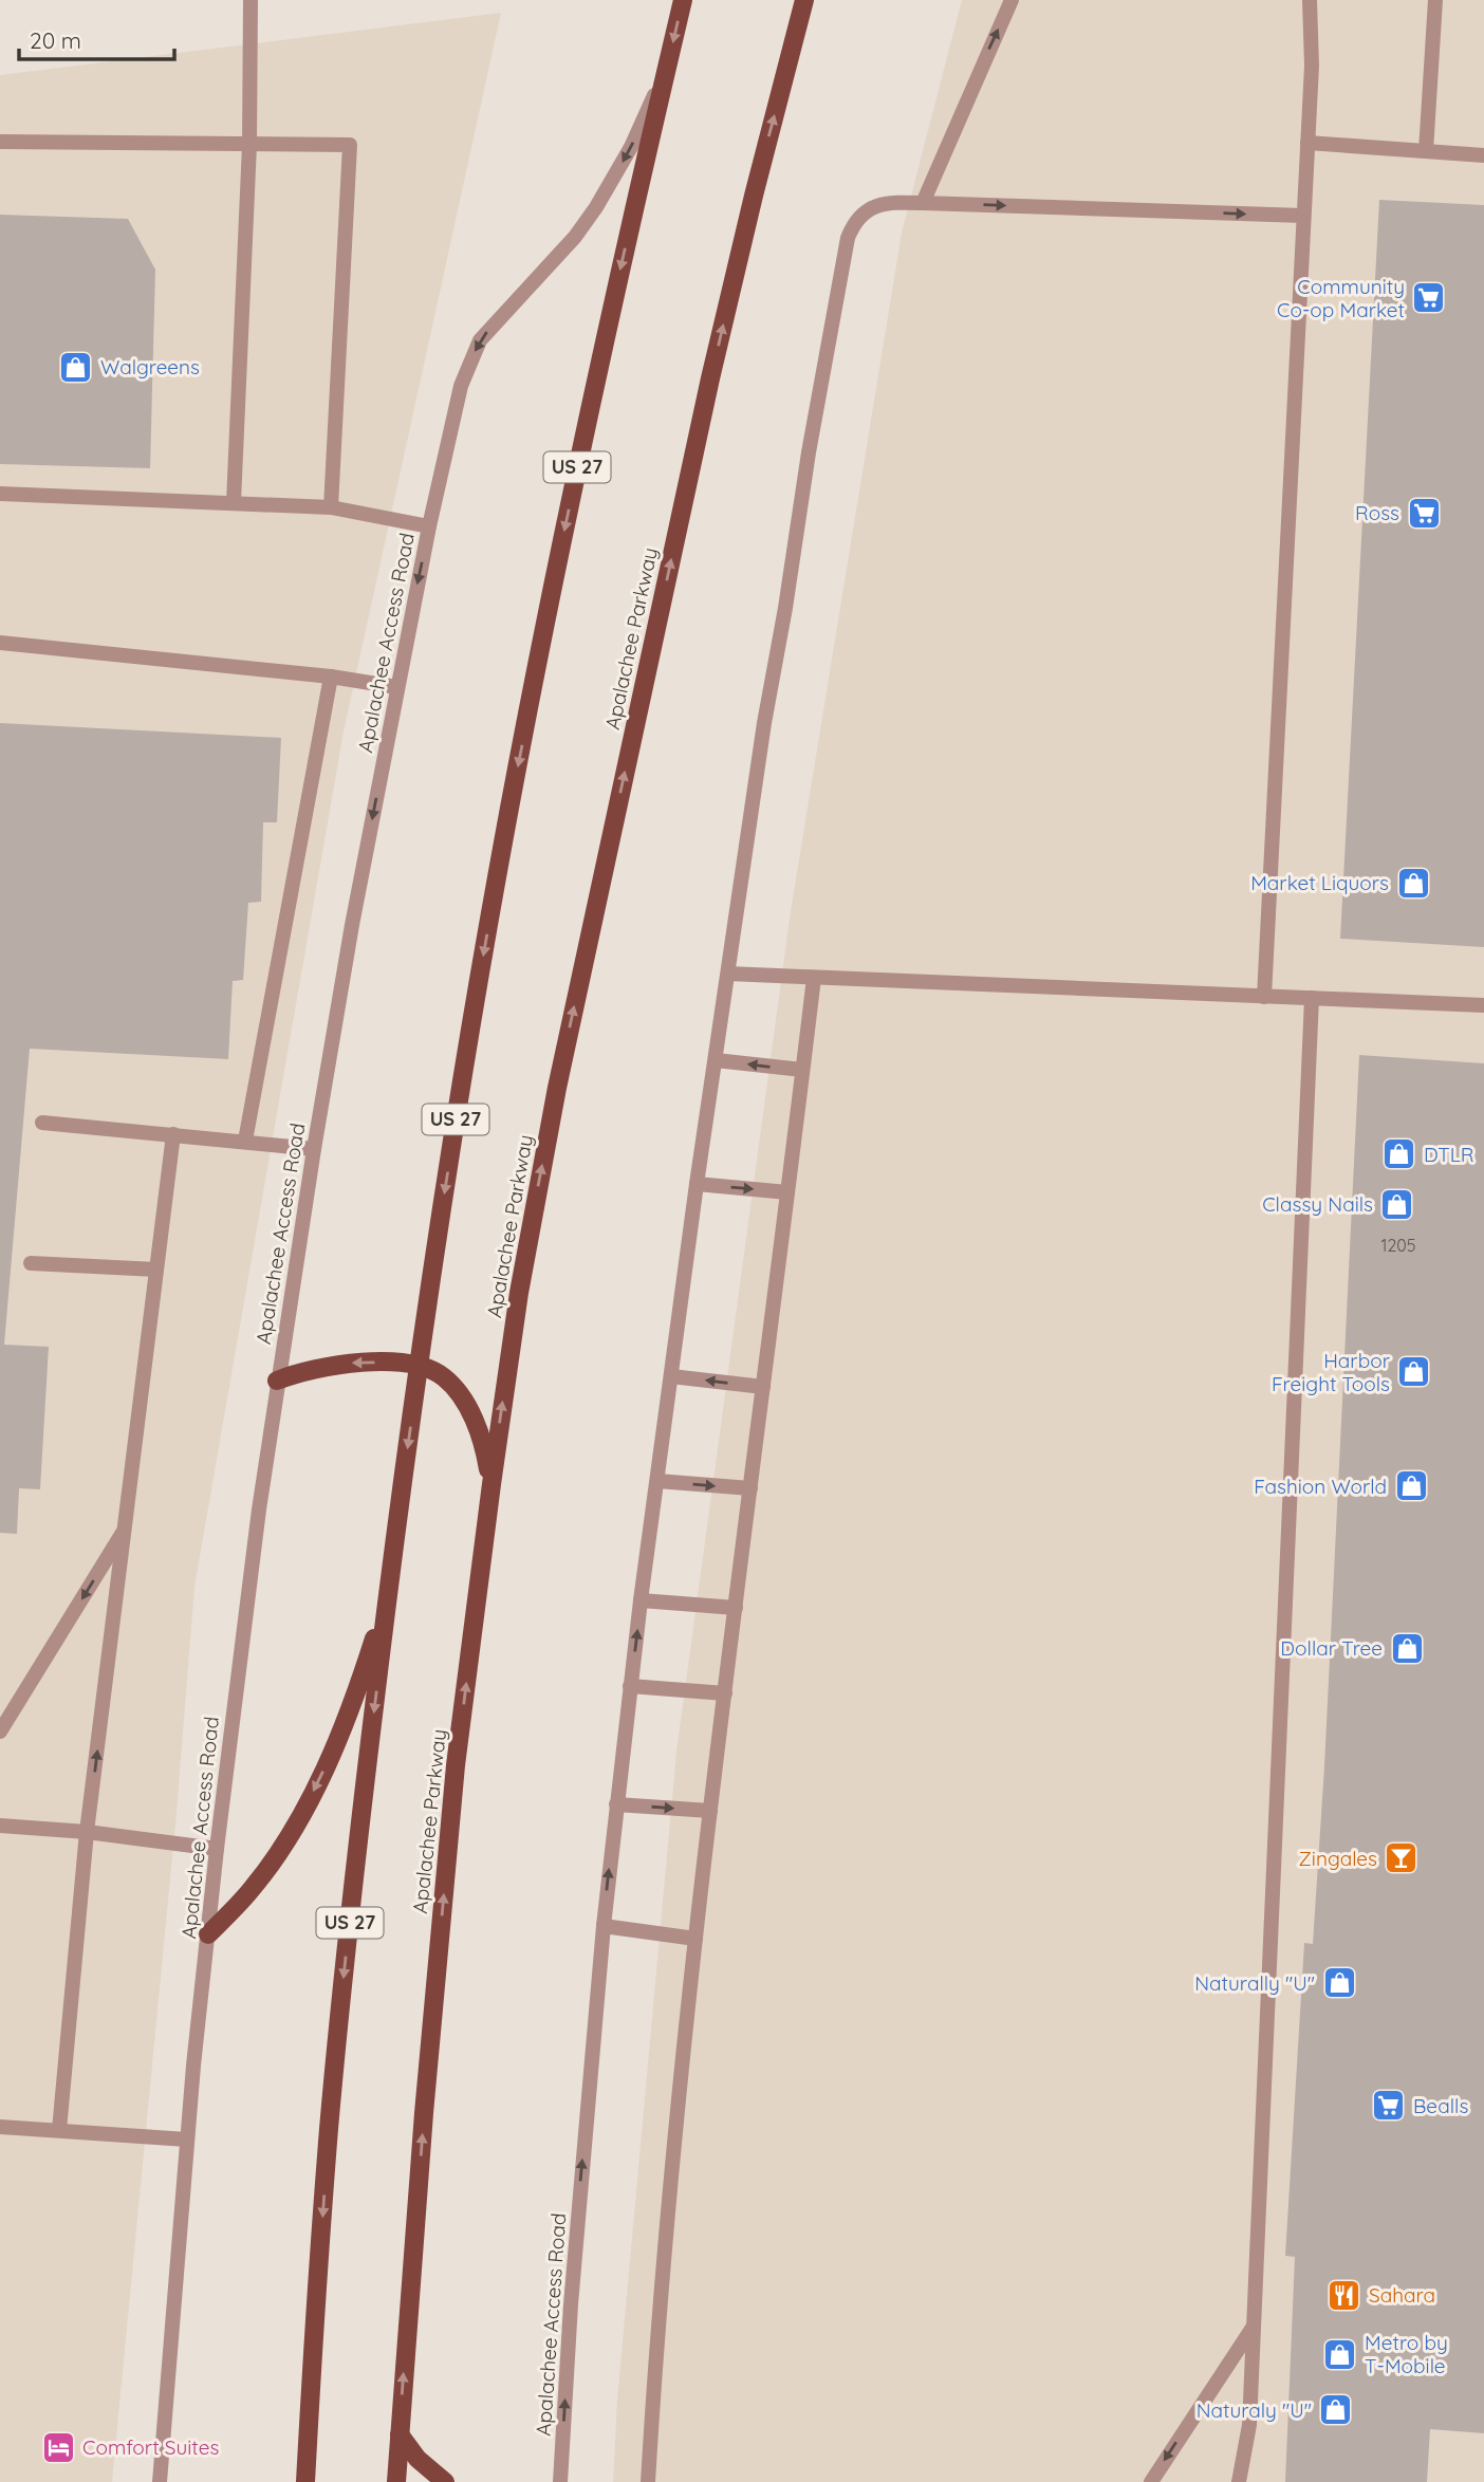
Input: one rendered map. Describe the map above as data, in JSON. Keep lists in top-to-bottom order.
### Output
{
  "streets": {
    "main road": ["US 27", "Apalachee Parkway"],
    "street": ["Apalachee Access Road"]
  },
  "crossings": [
    ["US 27", "Apalachee Access Road"]
  ],
  "places": {
    "supermarket": ["Community Co-op Market", "Ross", "Bealls"],
    "shop": [
      "Walgreens",
      "Market Liquors",
      "DTLR",
      "Classy Nails",
      "Harbor Freight Tools",
      "Fashion World",
      "Dollar Tree",
      "Naturally \"U\"",
      "Metro by T-Mobile",
      "Naturaly \"U\""
    ],
    "bar": ["Zingales"],
    "restaurant": ["Sahara"],
    "hotel": ["Comfort Suites"]
  },
  "house_numbers": ["1205"],
  "scale_bar": "20 m"
}
